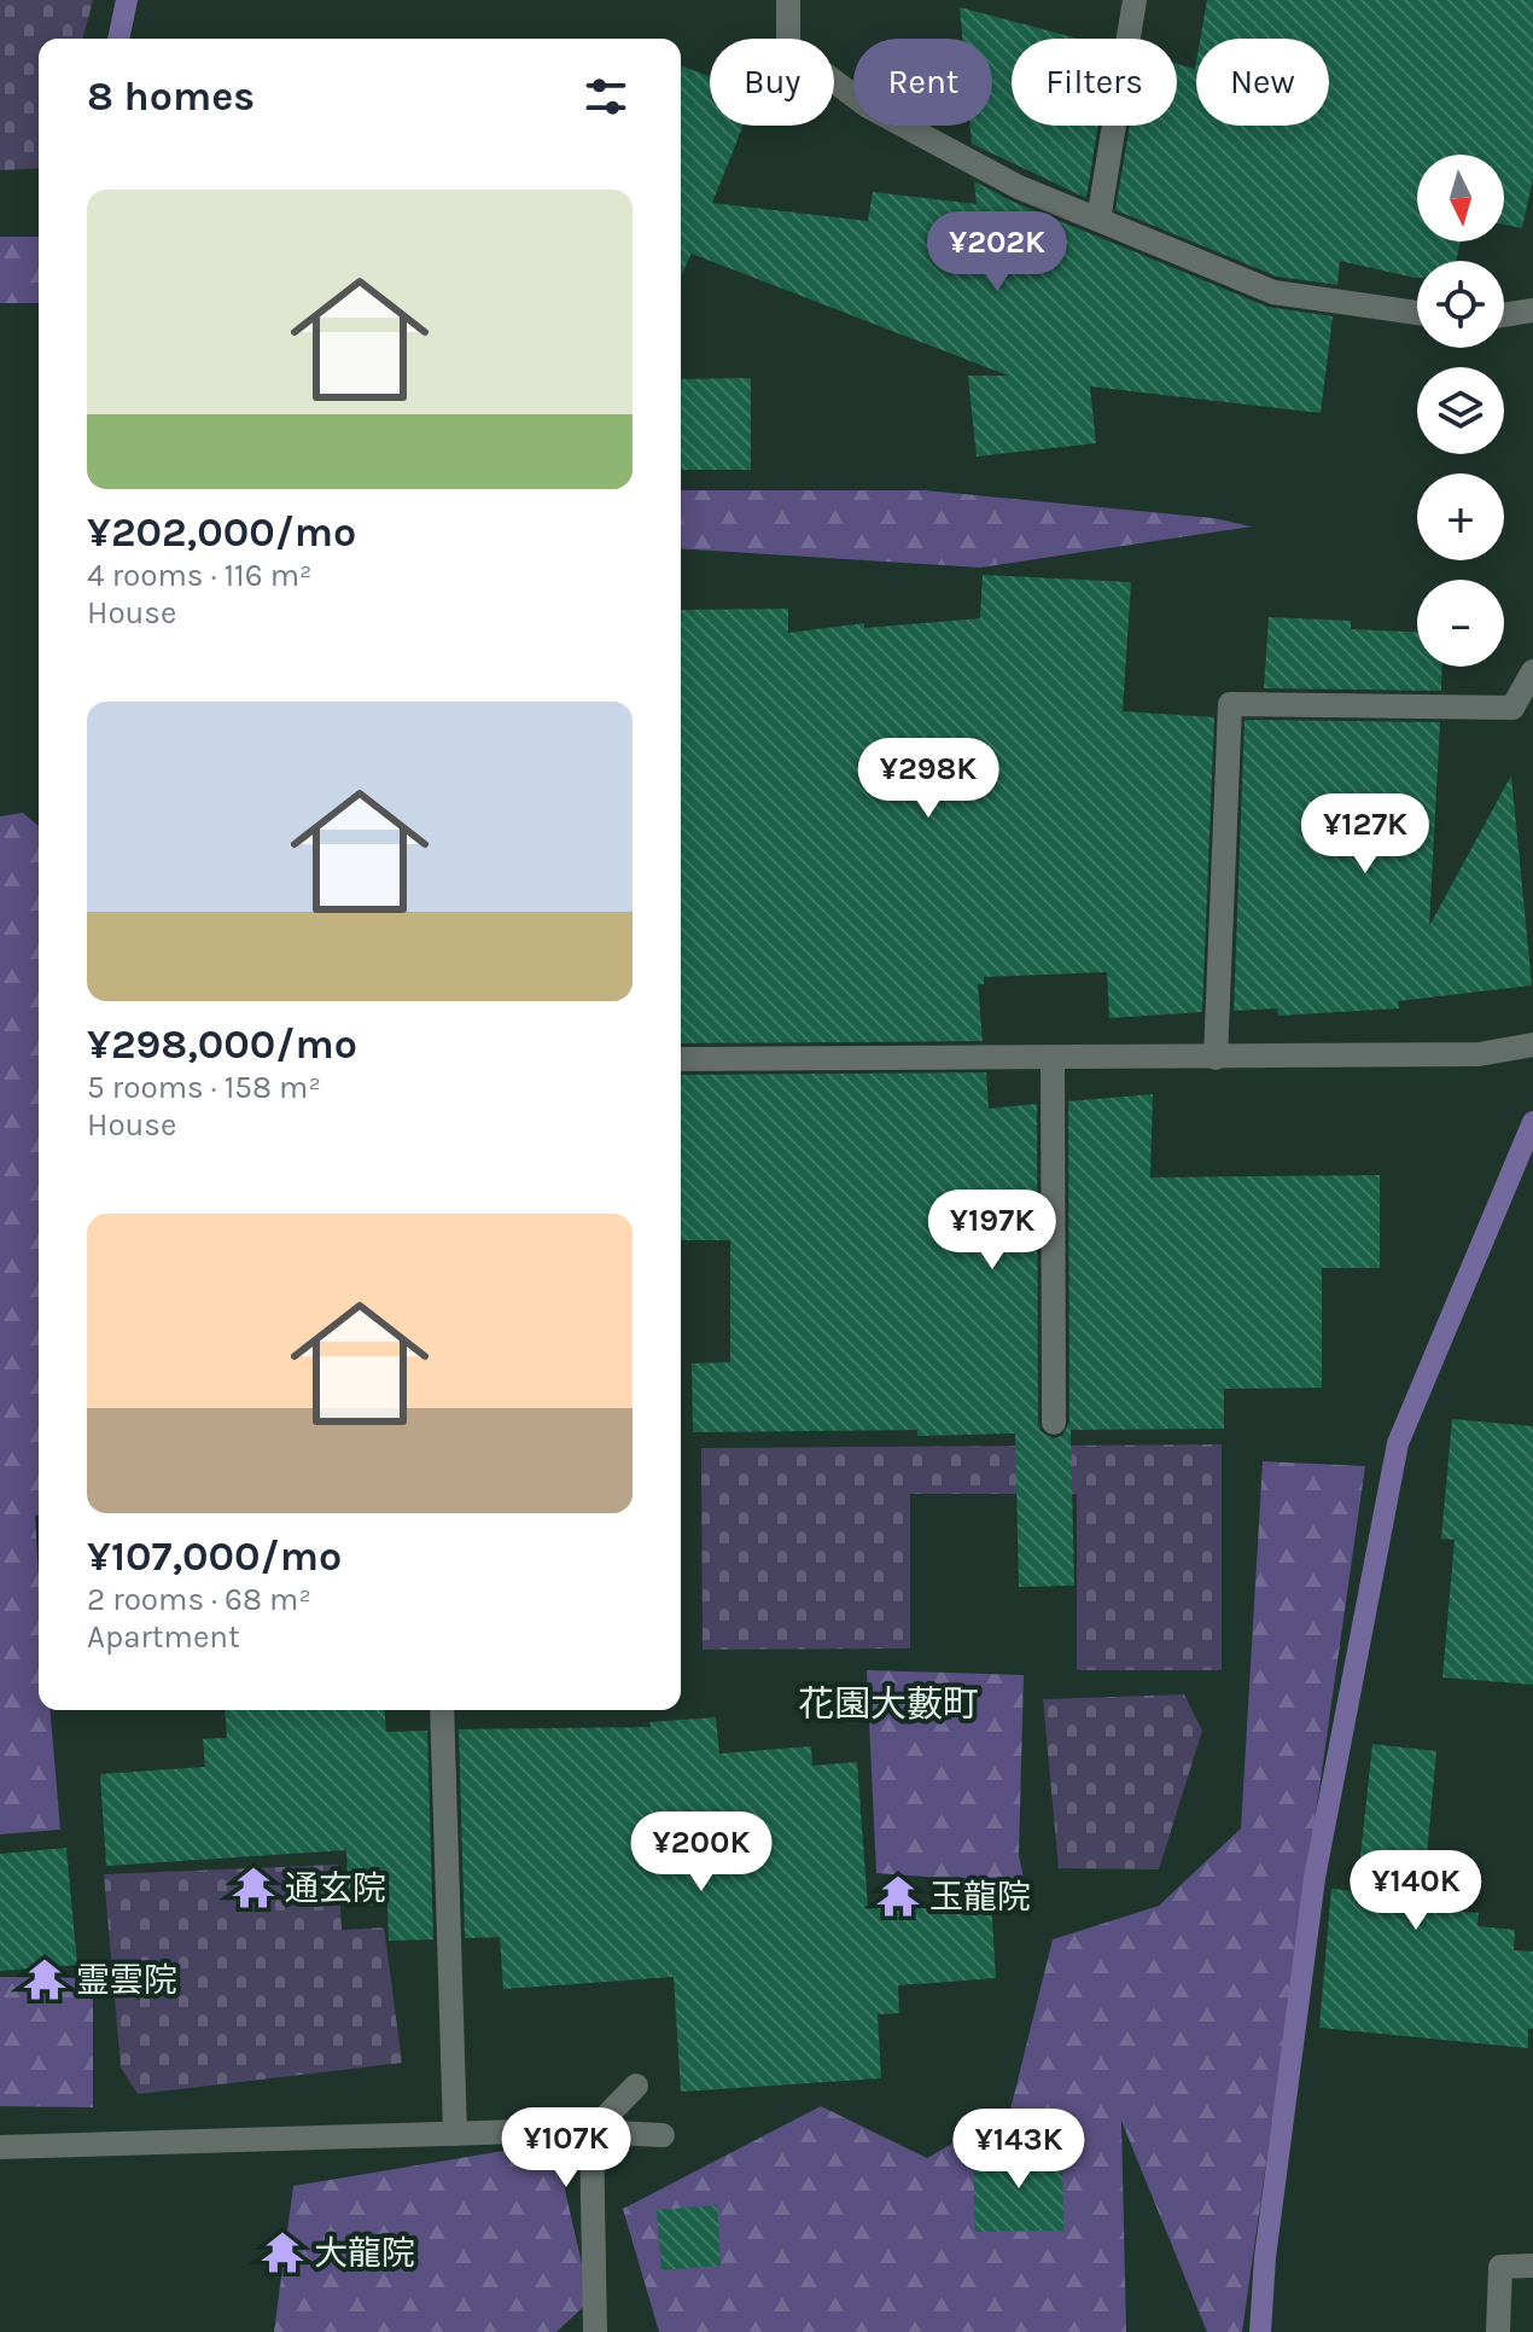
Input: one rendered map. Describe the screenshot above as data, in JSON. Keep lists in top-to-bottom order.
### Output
{
  "districts": ["花園大藪町"],
  "places": {
    "temple": [
      "通玄院",
      "玉龍院",
      "霊雲院",
      "大龍院"
    ]
  },
  "north": "bottom",
  "page": {
    "chip": [
      "Buy",
      "Rent",
      "Filters",
      "New"
    ],
    "heading": "8 homes",
    "map_buttons": ["+", "−"],
    "list": [
      {
        "name": "¥202,000/mo",
        "note": "4 rooms · 116 m² · House"
      },
      {
        "name": "¥298,000/mo",
        "note": "5 rooms · 158 m² · House"
      },
      {
        "name": "¥107,000/mo",
        "note": "2 rooms · 68 m² · Apartment"
      }
    ],
    "price": [
      "¥202K",
      "¥298K",
      "¥127K",
      "¥197K",
      "¥200K",
      "¥140K",
      "¥107K",
      "¥143K"
    ]
  }
}
